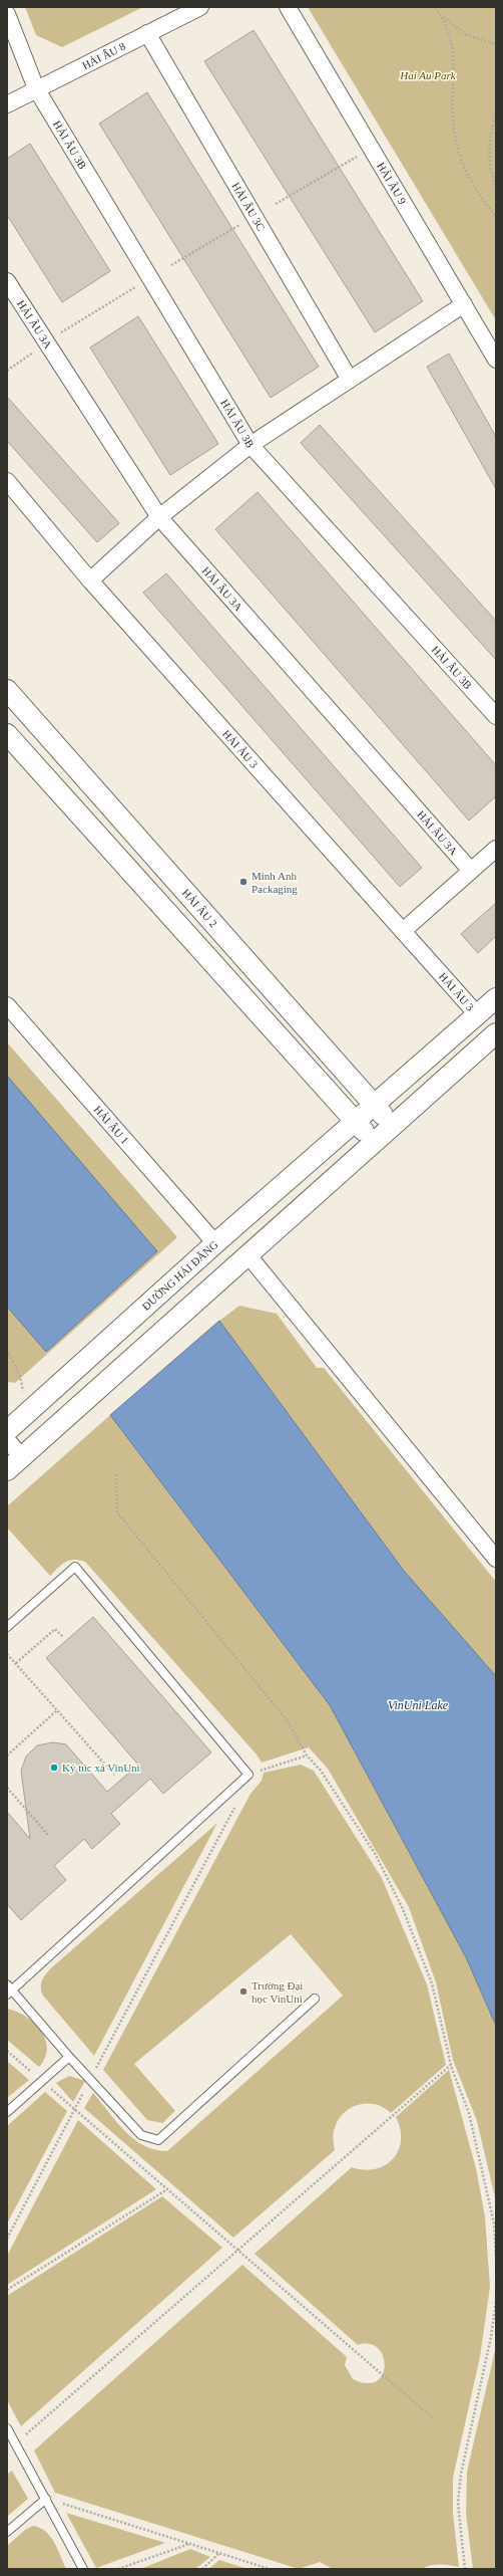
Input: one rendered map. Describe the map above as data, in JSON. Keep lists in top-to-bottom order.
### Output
{
  "streets": {
    "street": [
      "HẢI ÂU 8",
      "HẢI ÂU 3B",
      "HẢI ÂU 9",
      "HẢI ÂU 3C",
      "HẢI ÂU 3A",
      "HẢI ÂU 3",
      "HẢI ÂU 2",
      "HẢI ÂU 1",
      "ĐƯỜNG HẢI ĐĂNG"
    ]
  },
  "crossings": [
    ["HẢI ÂU 8", "HẢI ÂU 3B"],
    ["HẢI ÂU 8", "HẢI ÂU 3C"],
    ["HẢI ÂU 3", "ĐƯỜNG HẢI ĐĂNG"],
    ["HẢI ÂU 2", "ĐƯỜNG HẢI ĐĂNG"],
    ["HẢI ÂU 1", "ĐƯỜNG HẢI ĐĂNG"]
  ],
  "water": ["VinUni Lake"],
  "parks": ["Hai Au Park"],
  "places": ["Minh Anh Packaging", "Ký túc xá VinUni", "Trường Đại học VinUni"]
}
